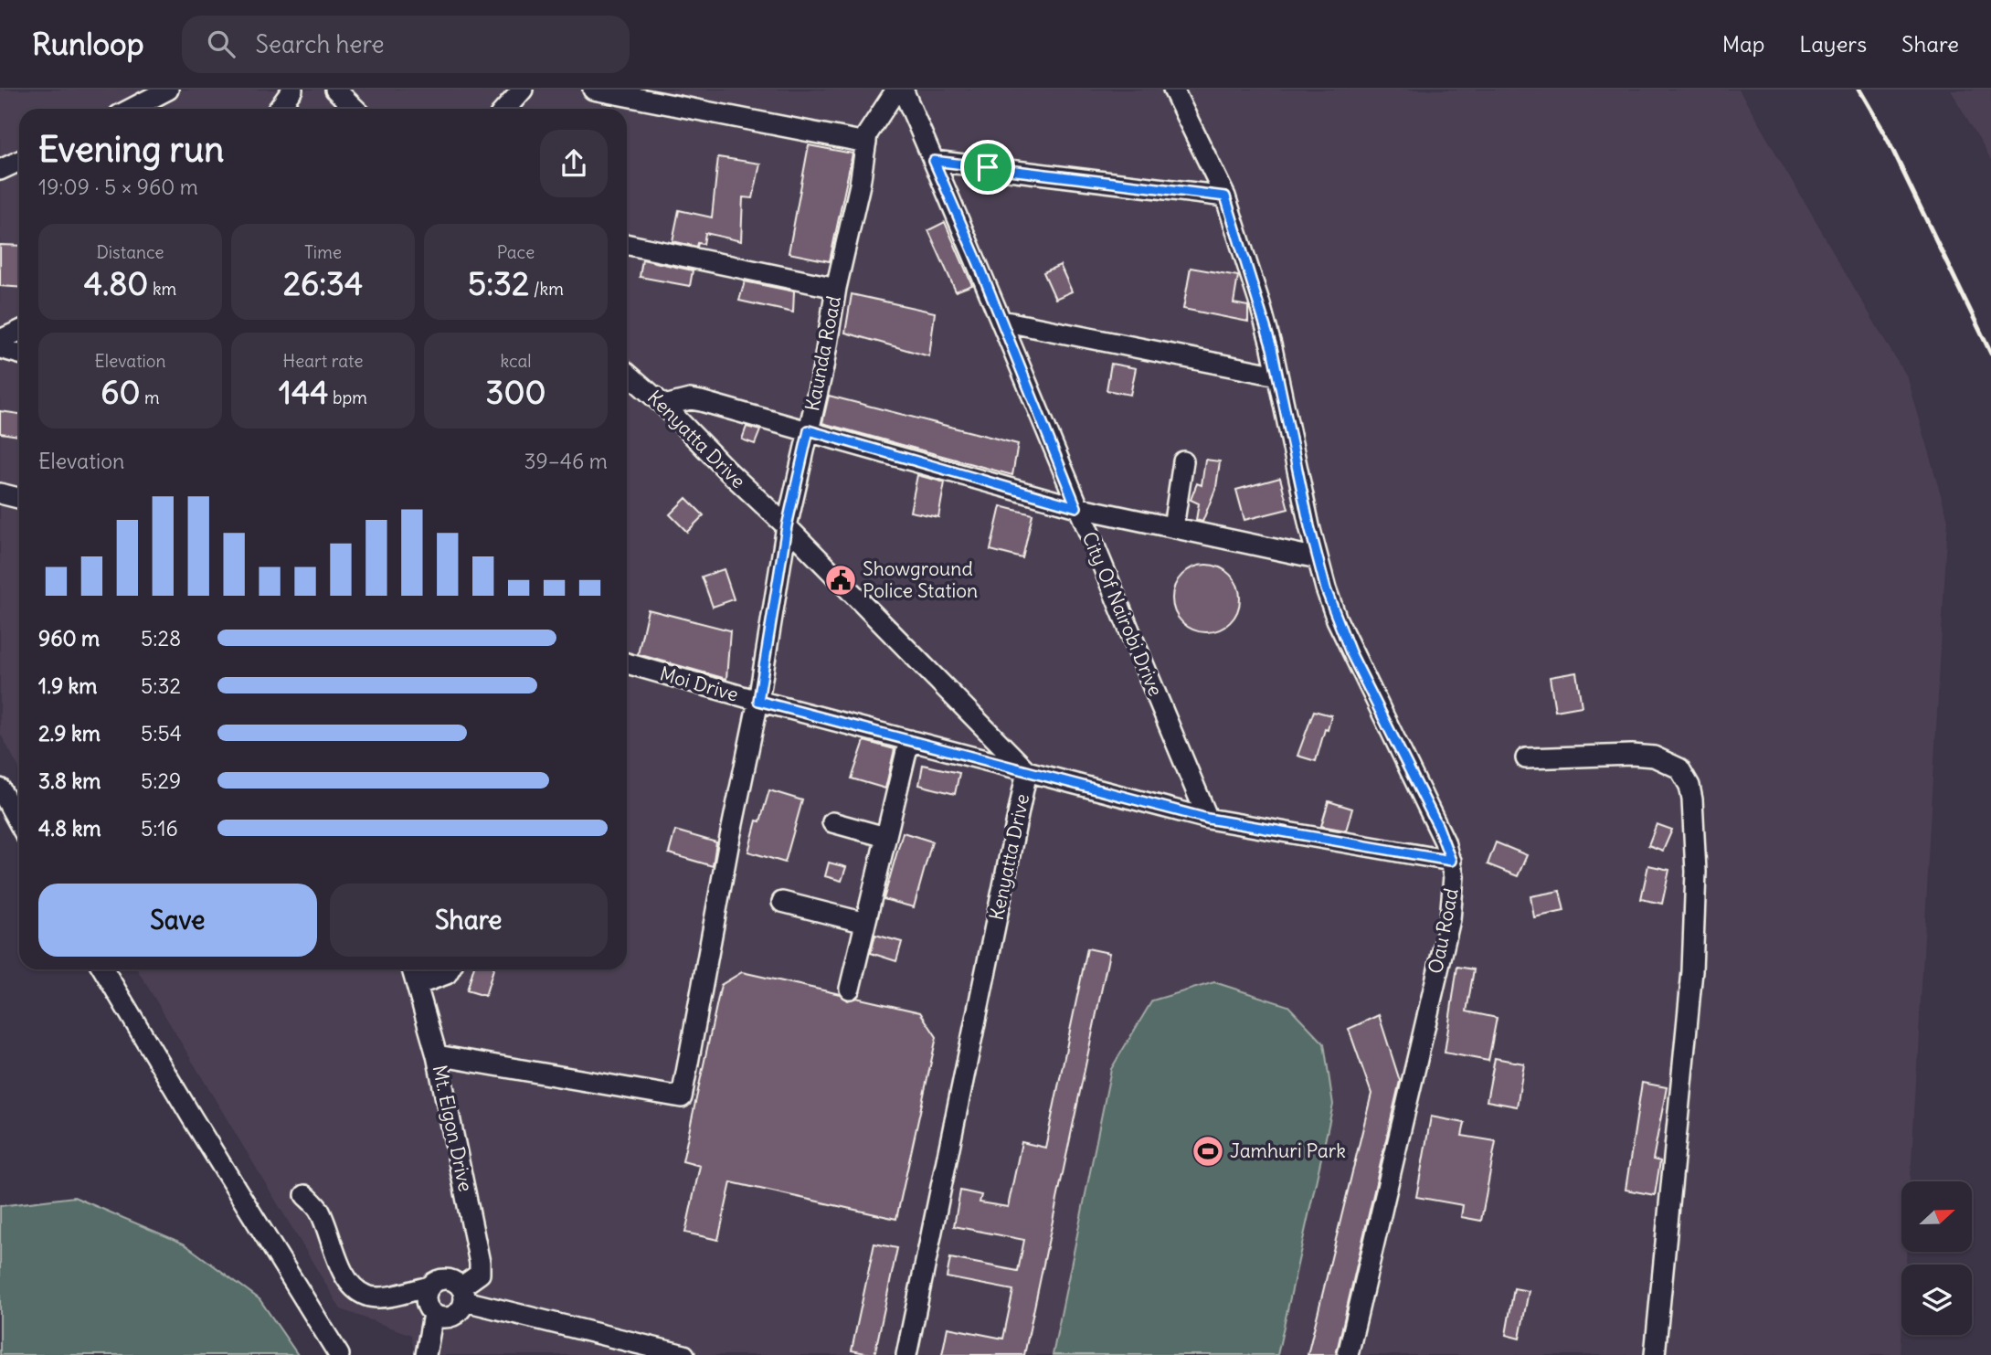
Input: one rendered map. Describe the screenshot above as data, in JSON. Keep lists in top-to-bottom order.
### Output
{
  "streets": {
    "street": [
      "Kaunda Road",
      "Kenyatta Drive",
      "City Of Nairobi Drive",
      "Moi Drive",
      "Oau Road",
      "Mt. Elgon Drive"
    ]
  },
  "crossings": [
    ["Kaunda Road", "Kenyatta Drive"],
    ["Kaunda Road", "Moi Drive"],
    ["Kaunda Road", "Mt. Elgon Drive"],
    ["Kenyatta Drive", "Moi Drive"],
    ["City Of Nairobi Drive", "Moi Drive"],
    ["Moi Drive", "Oau Road"]
  ],
  "places": {
    "public building": ["Showground Police Station"],
    "sports": ["Jamhuri Park"]
  },
  "north": "right",
  "page": {
    "header": "Runloop",
    "search": "Search here",
    "nav": ["Map", "Layers", "Share"],
    "heading": ["Evening run", "19:09 · 5 × 960 m"],
    "stats": [
      ["Distance", "4.80 km"],
      ["Time", "26:34"],
      ["Pace", "5:32 /km"],
      ["Elevation", "60 m"],
      ["Heart rate", "144 bpm"],
      ["kcal", "300"]
    ],
    "chart": ["Elevation", "39–46 m"],
    "list": [
      {
        "name": "960 m",
        "note": "5:28"
      },
      {
        "name": "1.9 km",
        "note": "5:32"
      },
      {
        "name": "2.9 km",
        "note": "5:54"
      },
      {
        "name": "3.8 km",
        "note": "5:29"
      },
      {
        "name": "4.8 km",
        "note": "5:16"
      }
    ],
    "buttons": ["Save", "Share"]
  }
}
